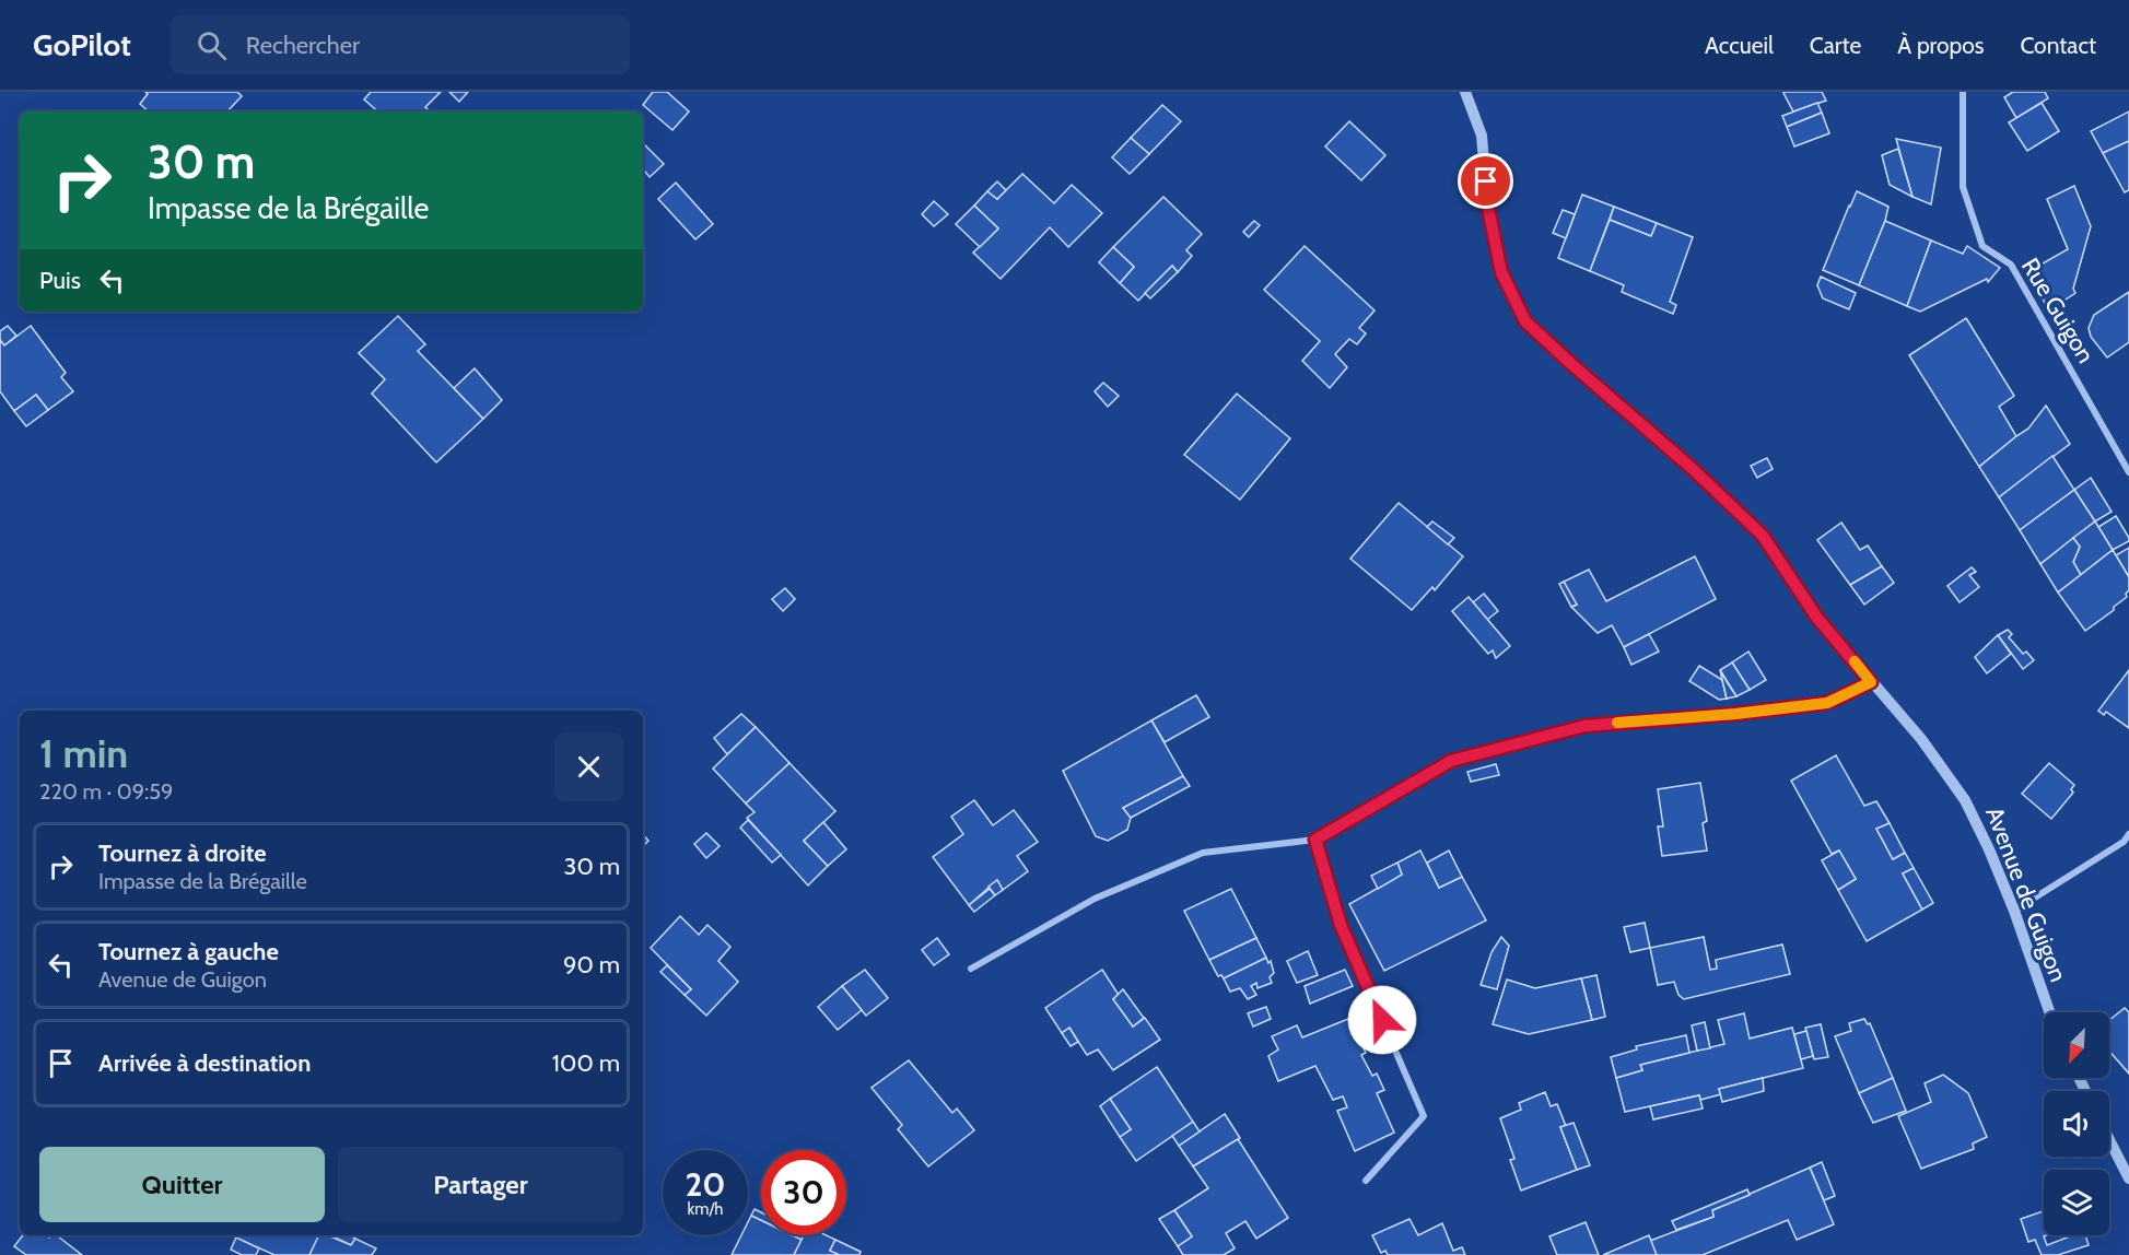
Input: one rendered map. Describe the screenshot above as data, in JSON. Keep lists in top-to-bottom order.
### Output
{
  "streets": {
    "street": ["Rue Guigon", "Avenue de Guigon"]
  },
  "north": "bottom left",
  "page": {
    "header": "GoPilot",
    "search": "Rechercher",
    "nav": [
      "Accueil",
      "Carte",
      "À propos",
      "Contact"
    ],
    "turn": ["30 m", "Impasse de la Brégaille"],
    "then": "Puis",
    "heading": ["1 min", "220 m · 09:59"],
    "list": [
      {
        "name": "Tournez à droite",
        "note": "Impasse de la Brégaille",
        "value": "30 m"
      },
      {
        "name": "Tournez à gauche",
        "note": "Avenue de Guigon",
        "value": "90 m"
      },
      {
        "name": "Arrivée à destination",
        "value": "100 m"
      }
    ],
    "buttons": ["Quitter", "Partager"],
    "speed": "20 km/h",
    "limit": "30"
  }
}
